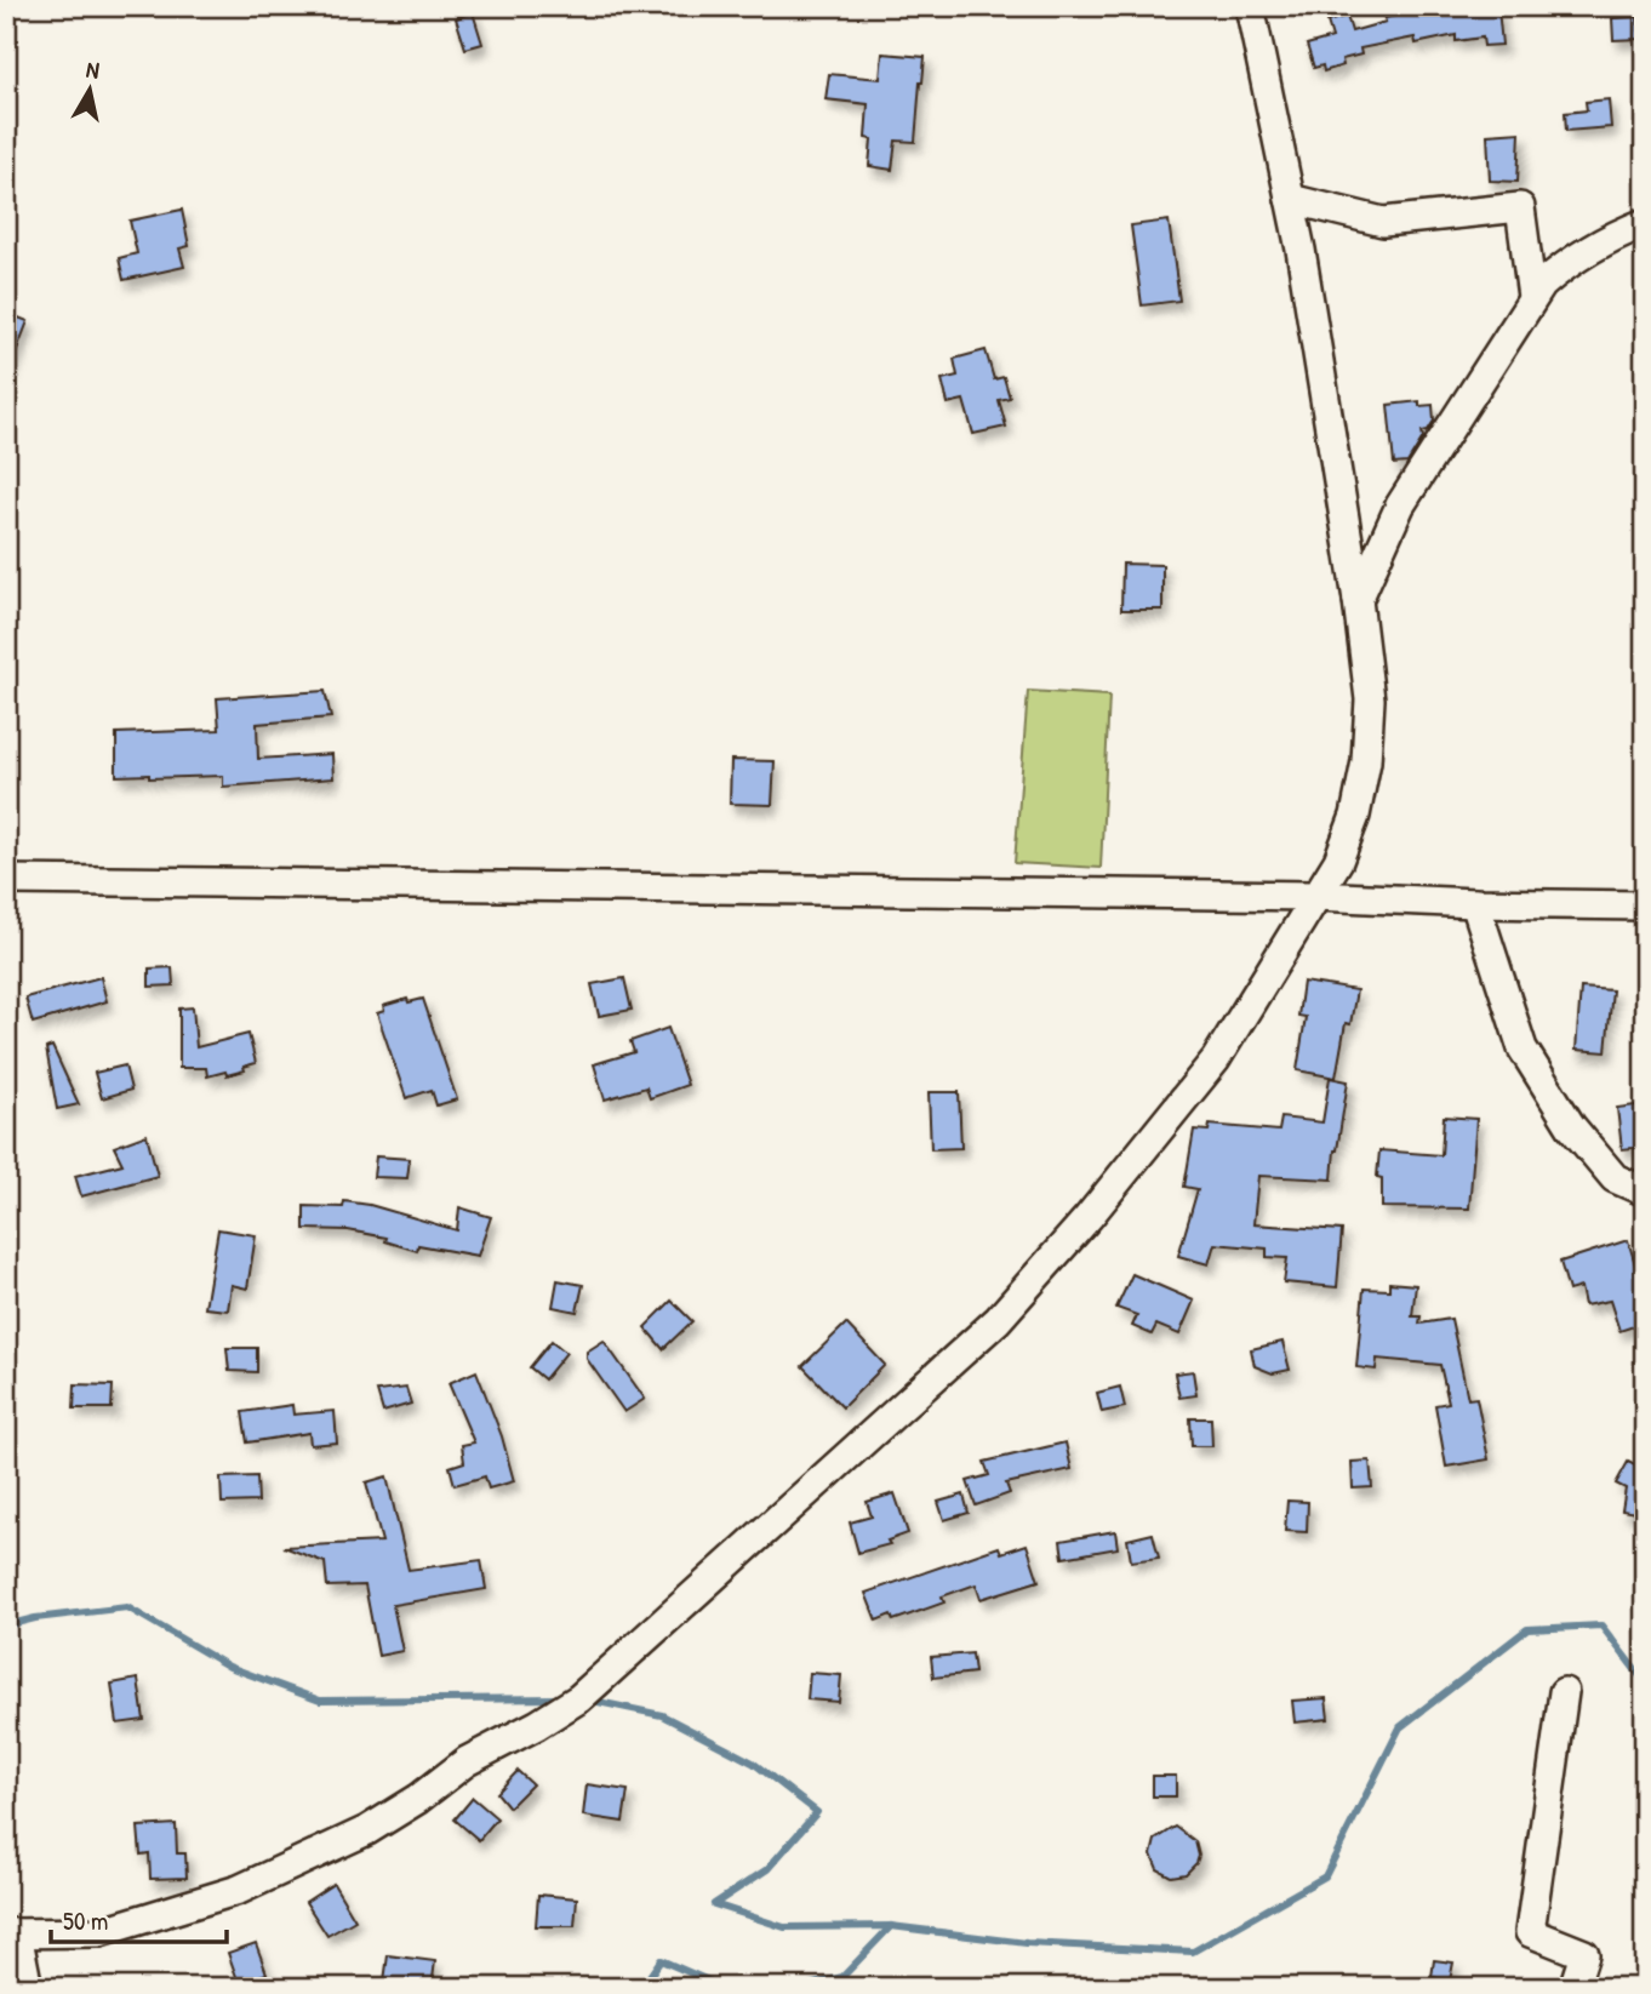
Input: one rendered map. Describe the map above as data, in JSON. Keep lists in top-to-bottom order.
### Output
{
  "scale_bar": "50 m",
  "north": "top"
}
